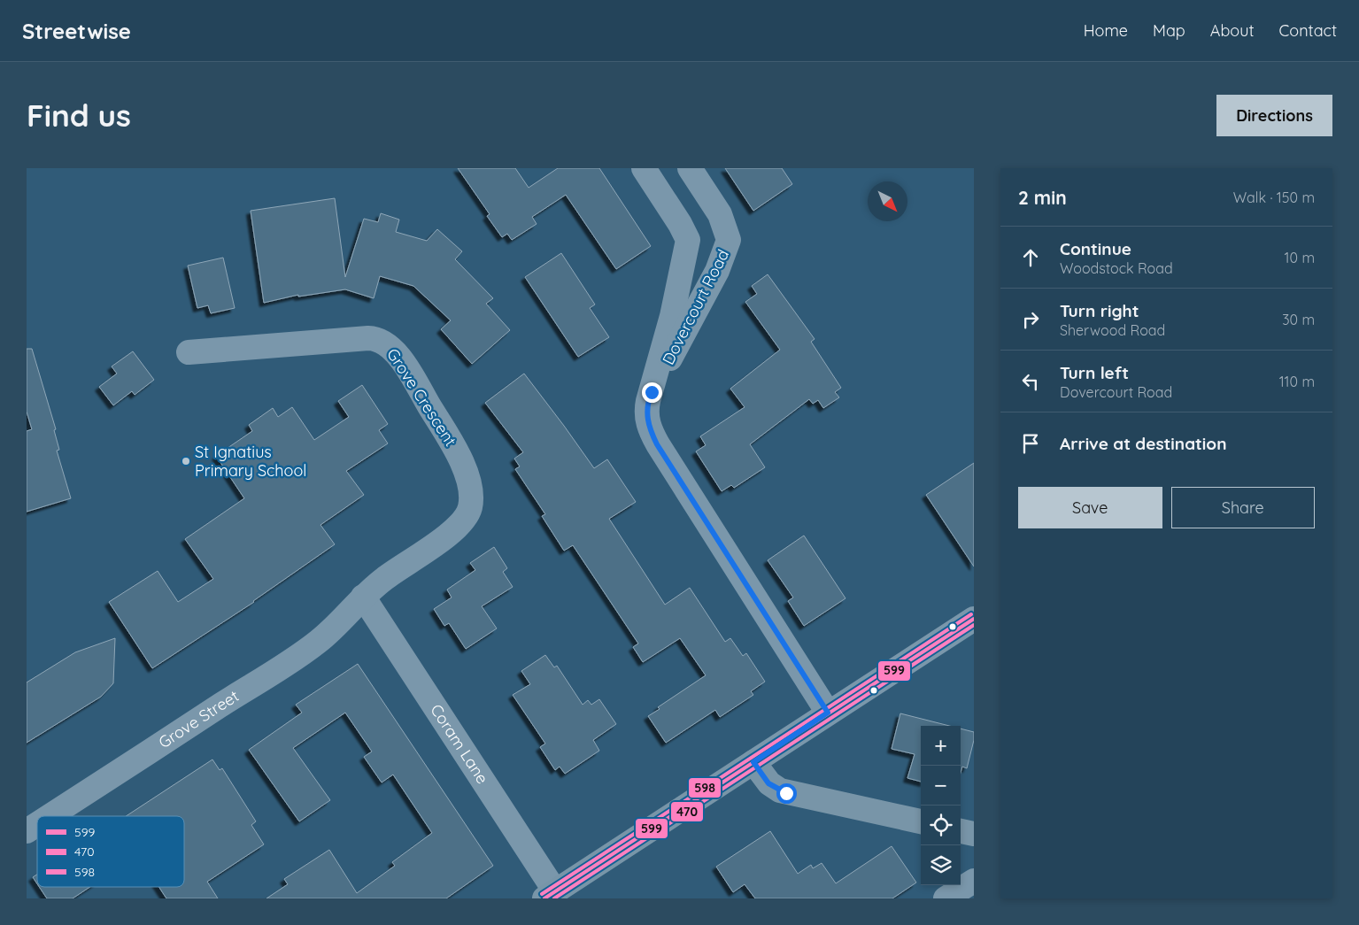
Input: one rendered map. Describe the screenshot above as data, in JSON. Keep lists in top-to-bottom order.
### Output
{
  "streets": {
    "street": [
      "Dovercourt Road",
      "Grove Crescent",
      "Grove Street",
      "Coram Lane"
    ]
  },
  "crossings": [
    ["Grove Crescent", "Grove Street"],
    ["Grove Crescent", "Coram Lane"],
    ["Grove Street", "Coram Lane"]
  ],
  "places": ["St Ignatius Primary School"],
  "lines": ["transit line 598", "transit line 599", "transit line 470"],
  "legend": ["599", "470", "598"],
  "north": "bottom right",
  "page": {
    "header": "Streetwise",
    "nav": [
      "Home",
      "Map",
      "About",
      "Contact"
    ],
    "buttons": [
      "Directions",
      ["Save", "Share"]
    ],
    "title": "Find us",
    "heading": ["2 min", "Walk · 150 m"],
    "list": [
      ["Continue", "Woodstock Road", "10 m"],
      ["Turn right", "Sherwood Road", "30 m"],
      ["Turn left", "Dovercourt Road", "110 m"],
      "Arrive at destination"
    ],
    "map_buttons": ["+", "−"]
  }
}
